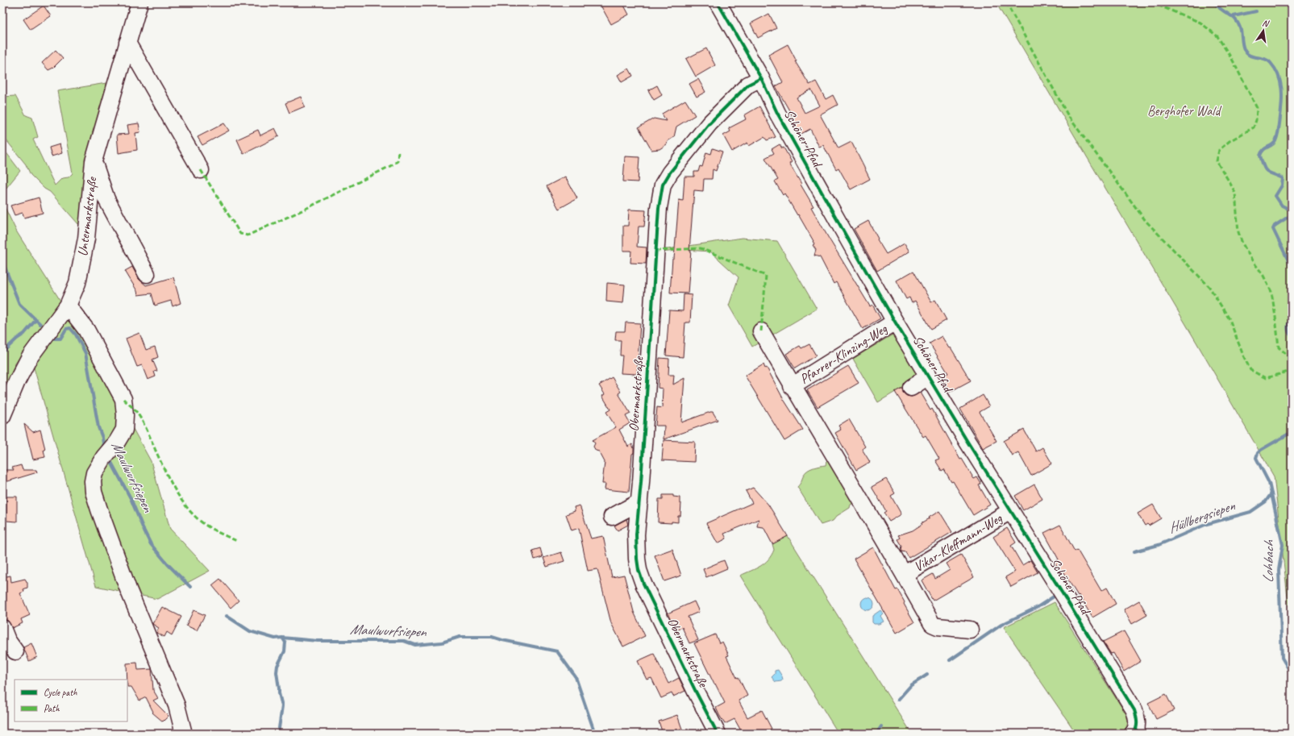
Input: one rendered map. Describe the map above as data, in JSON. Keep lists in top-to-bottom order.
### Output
{
  "streets": {
    "street": [
      "Schöner Pfad",
      "Untermarkstraße",
      "Pfarrer-Klinzing-Weg",
      "Obermarkstraße",
      "Vikar-Kleffmann-Weg"
    ]
  },
  "crossings": [
    ["Schöner Pfad", "Pfarrer-Klinzing-Weg"],
    ["Schöner Pfad", "Obermarkstraße"],
    ["Schöner Pfad", "Vikar-Kleffmann-Weg"],
    ["Pfarrer-Klinzing-Weg", "Vikar-Kleffmann-Weg"]
  ],
  "water": ["Maulwurfsiepen", "Hüllbergsiepen", "Lohbach"],
  "parks": ["Berghofer Wald"],
  "legend": ["Cycle path", "Path"],
  "north": "top"
}
